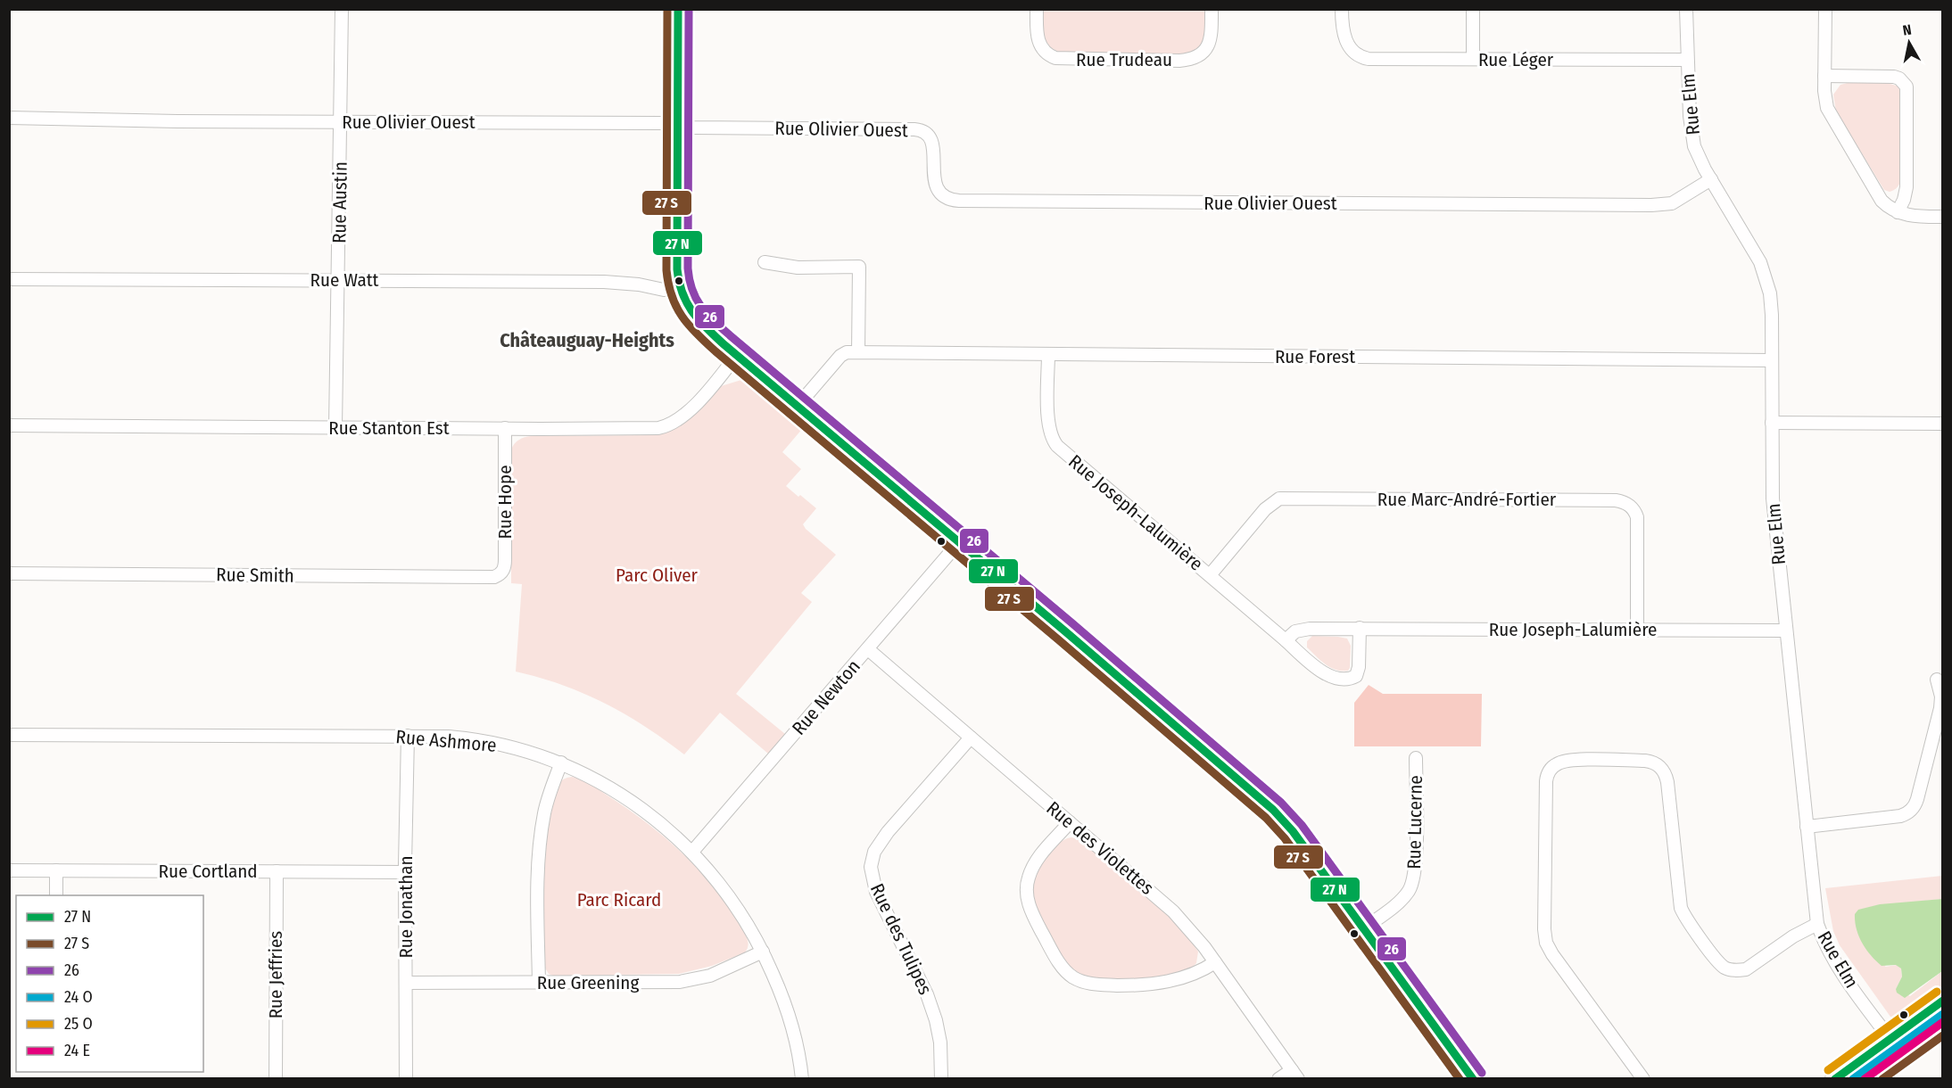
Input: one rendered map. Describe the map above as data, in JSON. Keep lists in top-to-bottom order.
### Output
{
  "streets": {
    "street": [
      "Rue Trudeau",
      "Rue Léger",
      "Rue Elm",
      "Rue Olivier Ouest",
      "Rue Austin",
      "Rue Watt",
      "Rue Forest",
      "Rue Stanton Est",
      "Rue Marc-André-Fortier",
      "Rue Hope",
      "Rue Joseph-Lalumière",
      "Rue Smith",
      "Rue Newton",
      "Rue Ashmore",
      "Rue Lucerne",
      "Rue des Violettes",
      "Rue Cortland",
      "Rue Jonathan",
      "Rue des Tulipes",
      "Rue Jeffries",
      "Rue Greening"
    ]
  },
  "crossings": [
    ["Rue Léger", "Rue Elm"],
    ["Rue Elm", "Rue Olivier Ouest"],
    ["Rue Elm", "Rue Forest"],
    ["Rue Elm", "Rue Joseph-Lalumière"],
    ["Rue Olivier Ouest", "Rue Austin"],
    ["Rue Austin", "Rue Watt"],
    ["Rue Austin", "Rue Stanton Est"],
    ["Rue Forest", "Rue Joseph-Lalumière"],
    ["Rue Stanton Est", "Rue Hope"],
    ["Rue Marc-André-Fortier", "Rue Joseph-Lalumière"],
    ["Rue Hope", "Rue Smith"],
    ["Rue Newton", "Rue Ashmore"],
    ["Rue Newton", "Rue des Violettes"],
    ["Rue Ashmore", "Rue Jonathan"],
    ["Rue Ashmore", "Rue Greening"],
    ["Rue des Violettes", "Rue des Tulipes"],
    ["Rue Cortland", "Rue Jonathan"],
    ["Rue Cortland", "Rue Jeffries"],
    ["Rue Jonathan", "Rue Greening"]
  ],
  "districts": ["Châteauguay-Heights"],
  "parks": ["Parc Oliver", "Parc Ricard"],
  "lines": ["transit line 26"],
  "legend": [
    "27 N",
    "27 S",
    "26",
    "24 O",
    "25 O",
    "24 E"
  ],
  "north": "top"
}
